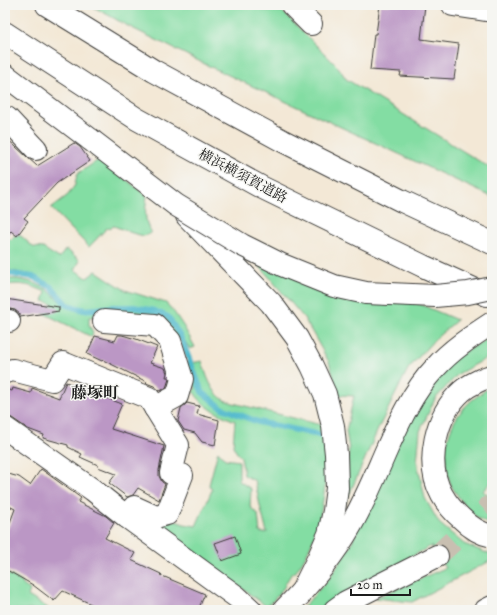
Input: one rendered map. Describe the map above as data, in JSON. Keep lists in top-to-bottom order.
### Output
{
  "streets": {
    "main road": ["横浜横須賀道路"]
  },
  "districts": ["藤塚町"],
  "scale_bar": "20 m"
}
